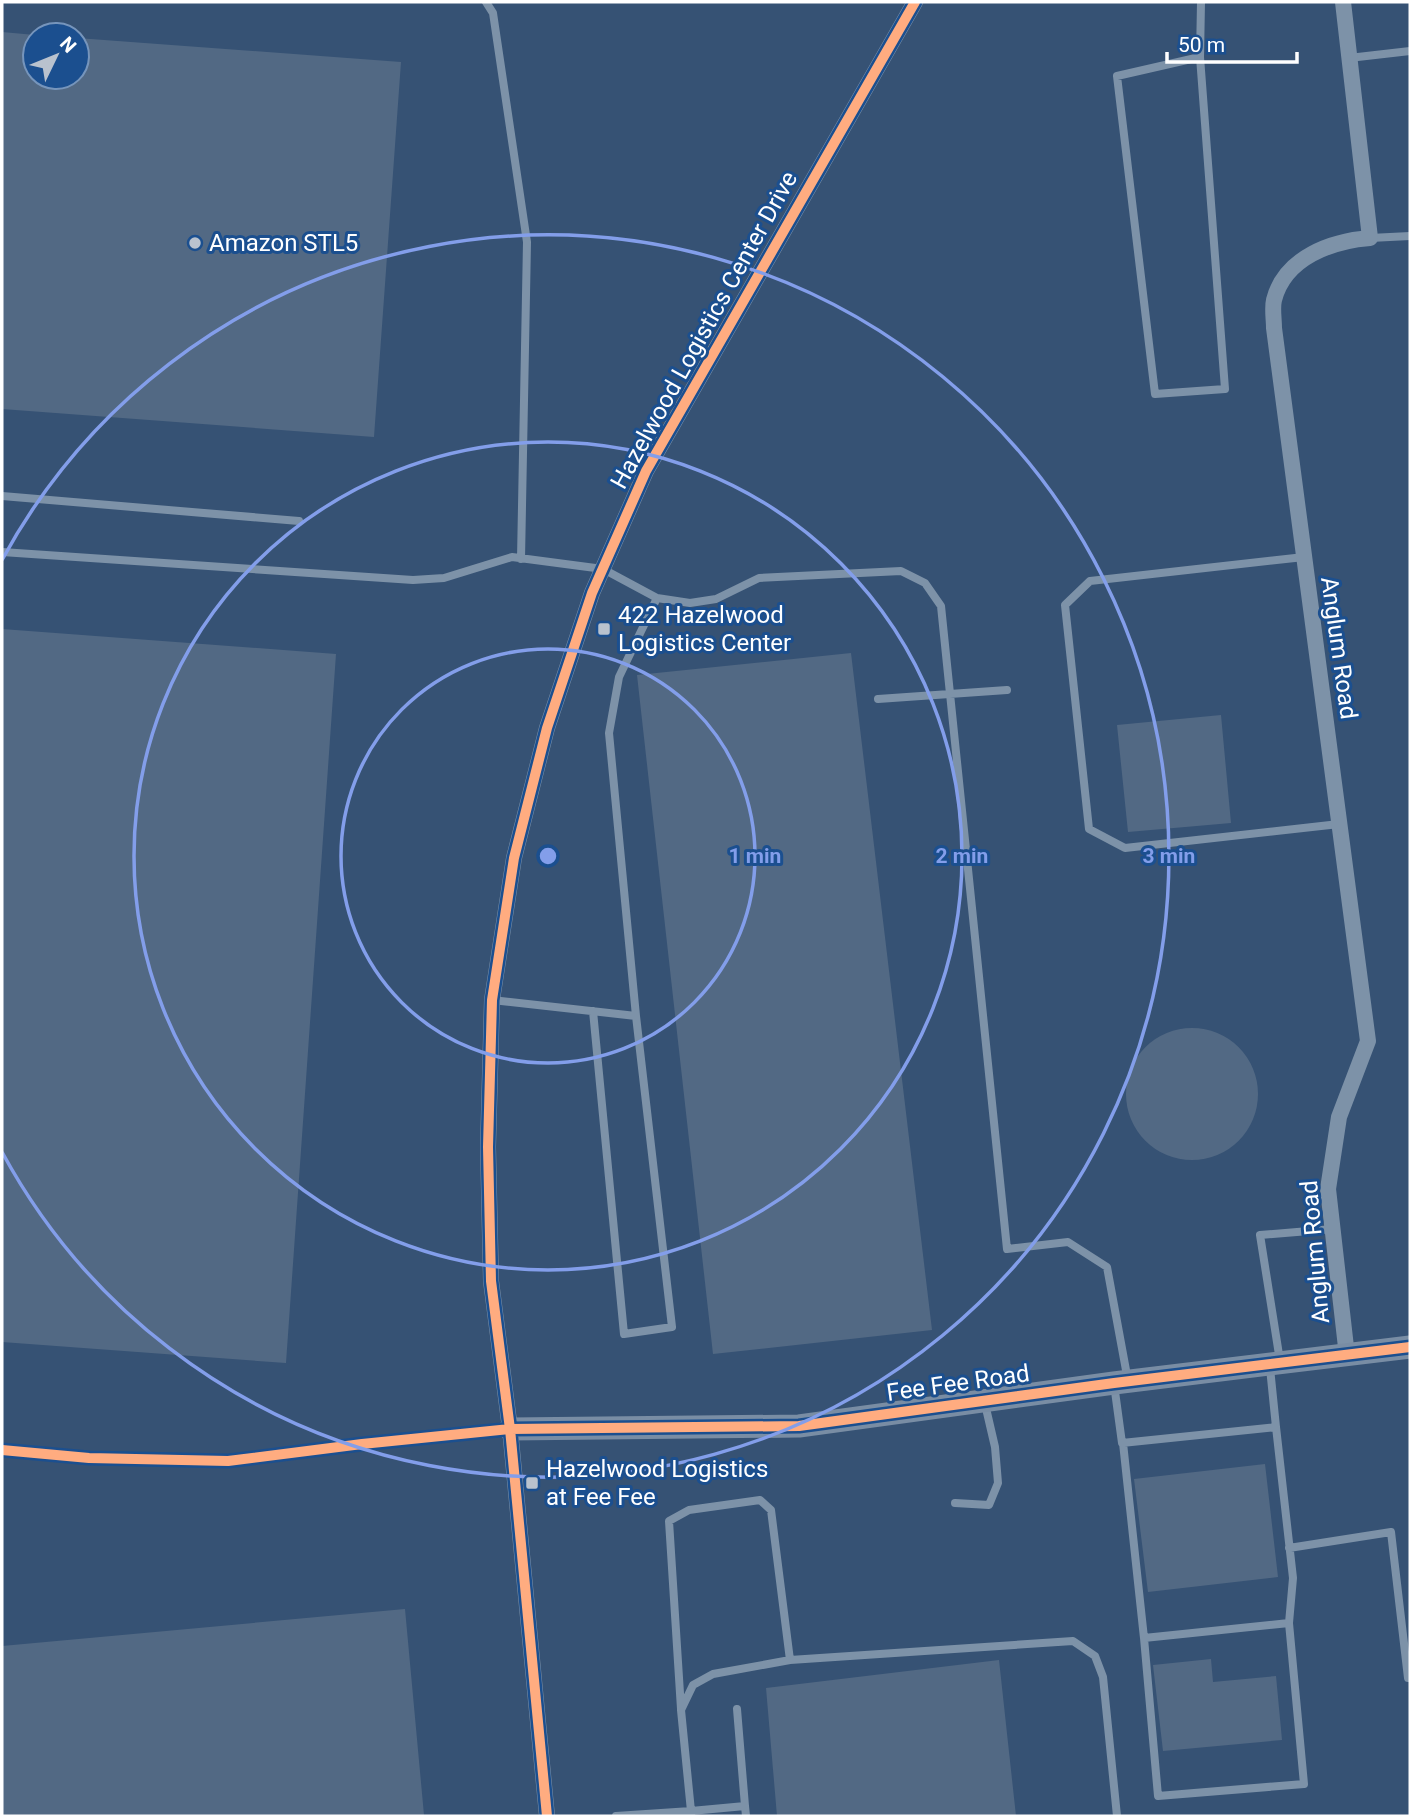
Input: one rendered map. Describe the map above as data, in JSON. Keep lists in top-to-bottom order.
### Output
{
  "streets": {
    "street": ["Hazelwood Logistics Center Drive", "Anglum Road", "Fee Fee Road"]
  },
  "crossings": [
    ["Hazelwood Logistics Center Drive", "Fee Fee Road"],
    ["Anglum Road", "Fee Fee Road"]
  ],
  "places": {
    "other": ["Amazon STL5"],
    "transit": ["422 Hazelwood Logistics Center", "Hazelwood Logistics at Fee Fee"]
  },
  "scale_bar": "50 m",
  "north": "top right",
  "rings": ["1 min", "2 min", "3 min"]
}
